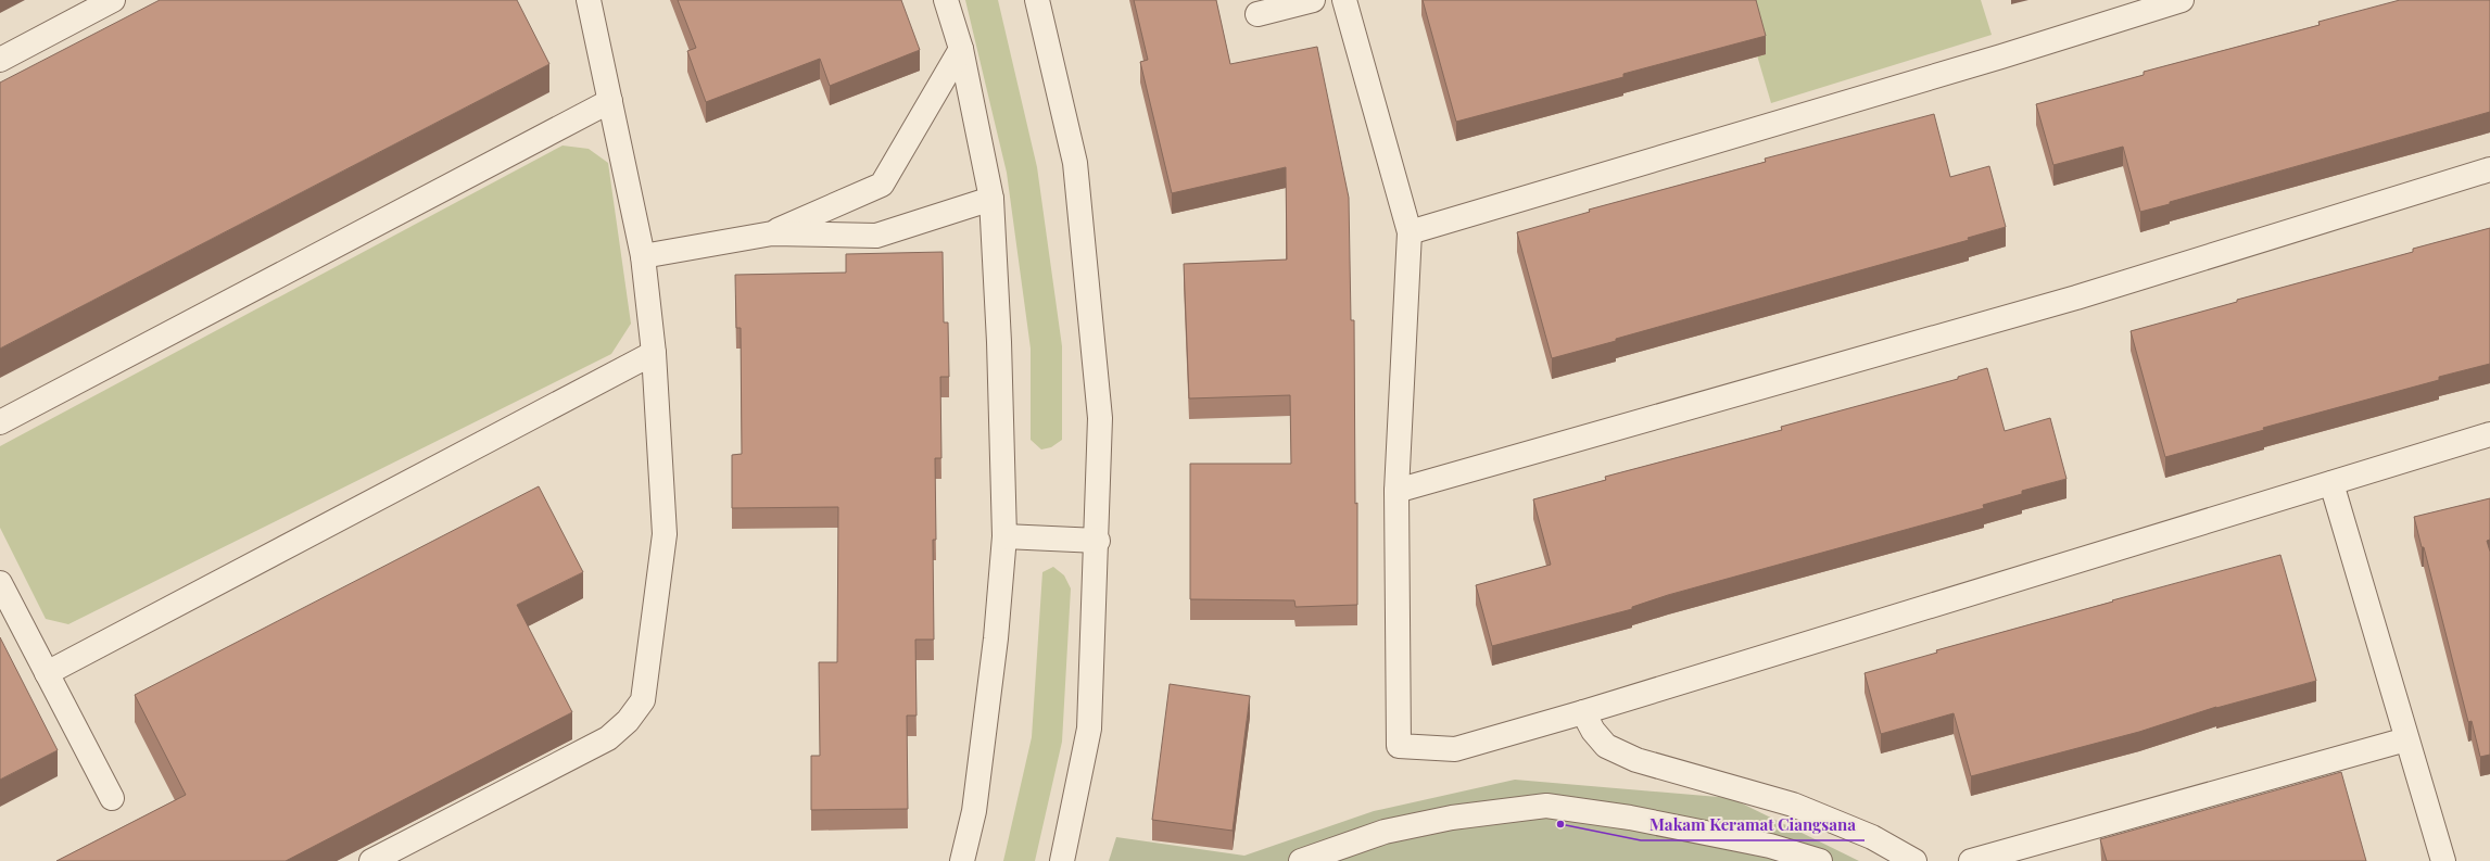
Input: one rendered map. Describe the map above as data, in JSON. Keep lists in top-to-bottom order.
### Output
{
  "places": ["Makam Keramat Ciangsana"]
}
